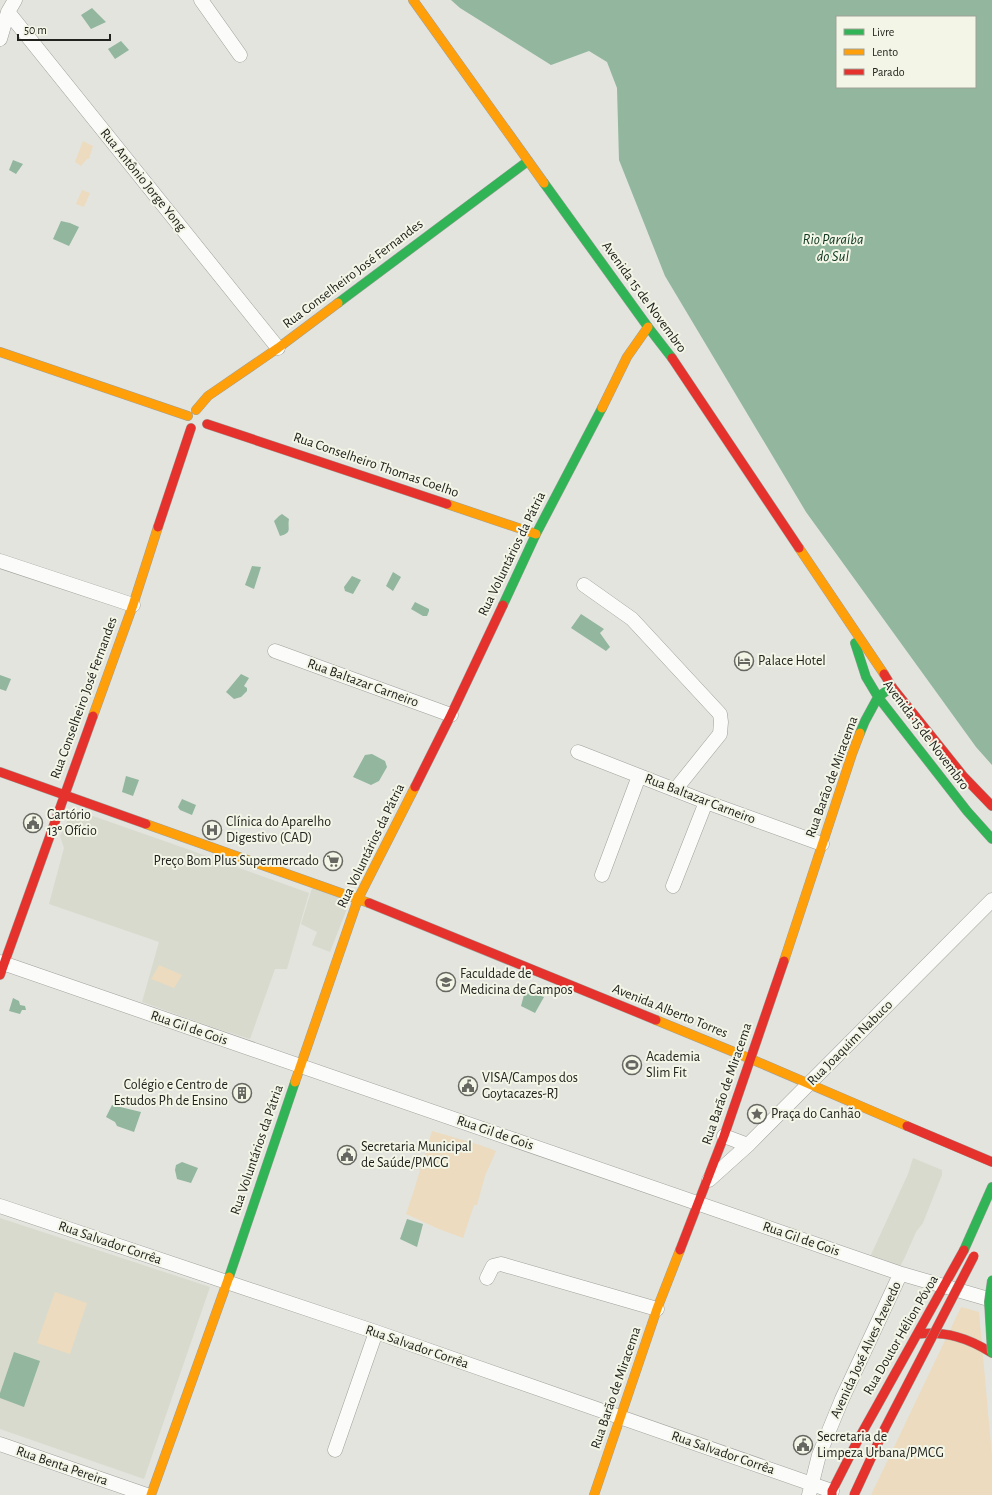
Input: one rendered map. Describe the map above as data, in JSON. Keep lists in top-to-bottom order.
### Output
{
  "streets": {
    "main road": [
      "Rua Conselheiro José Fernandes",
      "Avenida 15 de Novembro",
      "Rua Conselheiro Thomas Coelho",
      "Rua Voluntários da Pátria",
      "Rua Barão de Miracema",
      "Avenida Alberto Torres",
      "Rua Doutor Hélion Póvoa"
    ],
    "street": [
      "Rua Antônio Jorge Yong",
      "Rua Baltazar Carneiro",
      "Rua Gil de Gois",
      "Rua Joaquim Nabuco",
      "Rua Salvador Corrêa",
      "Avenida José Alves Azevedo",
      "Rua Benta Pereira"
    ]
  },
  "crossings": [
    ["Rua Antônio Jorge Yong", "Rua Conselheiro José Fernandes"],
    ["Rua Conselheiro José Fernandes", "Avenida 15 de Novembro"],
    ["Rua Conselheiro José Fernandes", "Rua Conselheiro Thomas Coelho"],
    ["Rua Conselheiro José Fernandes", "Avenida Alberto Torres"],
    ["Rua Conselheiro José Fernandes", "Rua Gil de Gois"],
    ["Avenida 15 de Novembro", "Rua Voluntários da Pátria"],
    ["Avenida 15 de Novembro", "Rua Barão de Miracema"],
    ["Rua Conselheiro Thomas Coelho", "Rua Voluntários da Pátria"],
    ["Rua Voluntários da Pátria", "Rua Baltazar Carneiro"],
    ["Rua Voluntários da Pátria", "Avenida Alberto Torres"],
    ["Rua Voluntários da Pátria", "Rua Gil de Gois"],
    ["Rua Voluntários da Pátria", "Rua Salvador Corrêa"],
    ["Rua Baltazar Carneiro", "Rua Barão de Miracema"],
    ["Rua Barão de Miracema", "Avenida Alberto Torres"],
    ["Rua Barão de Miracema", "Rua Gil de Gois"],
    ["Rua Barão de Miracema", "Rua Joaquim Nabuco"],
    ["Rua Barão de Miracema", "Rua Salvador Corrêa"],
    ["Avenida Alberto Torres", "Rua Joaquim Nabuco"],
    ["Rua Gil de Gois", "Rua Doutor Hélion Póvoa"],
    ["Rua Gil de Gois", "Avenida José Alves Azevedo"],
    ["Rua Salvador Corrêa", "Rua Doutor Hélion Póvoa"],
    ["Rua Salvador Corrêa", "Avenida José Alves Azevedo"]
  ],
  "water": ["Rio Paraíba do Sul"],
  "places": {
    "hotel": ["Palace Hotel"],
    "public building": [
      "Cartório 13º Ofício",
      "VISA/Campos dos Goytacazes-RJ",
      "Secretaria Municipal de Saúde/PMCG",
      "Secretaria de Limpeza Urbana/PMCG"
    ],
    "hospital": ["Clínica do Aparelho Digestivo (CAD)"],
    "supermarket": ["Preço Bom Plus Supermercado"],
    "school or university": ["Faculdade de Medicina de Campos"],
    "sports": ["Academia Slim Fit"],
    "building": ["Colégio e Centro de Estudos Ph de Ensino"],
    "place": ["Praça do Canhão"]
  },
  "legend": ["Livre", "Lento", "Parado"],
  "scale_bar": "50 m"
}
